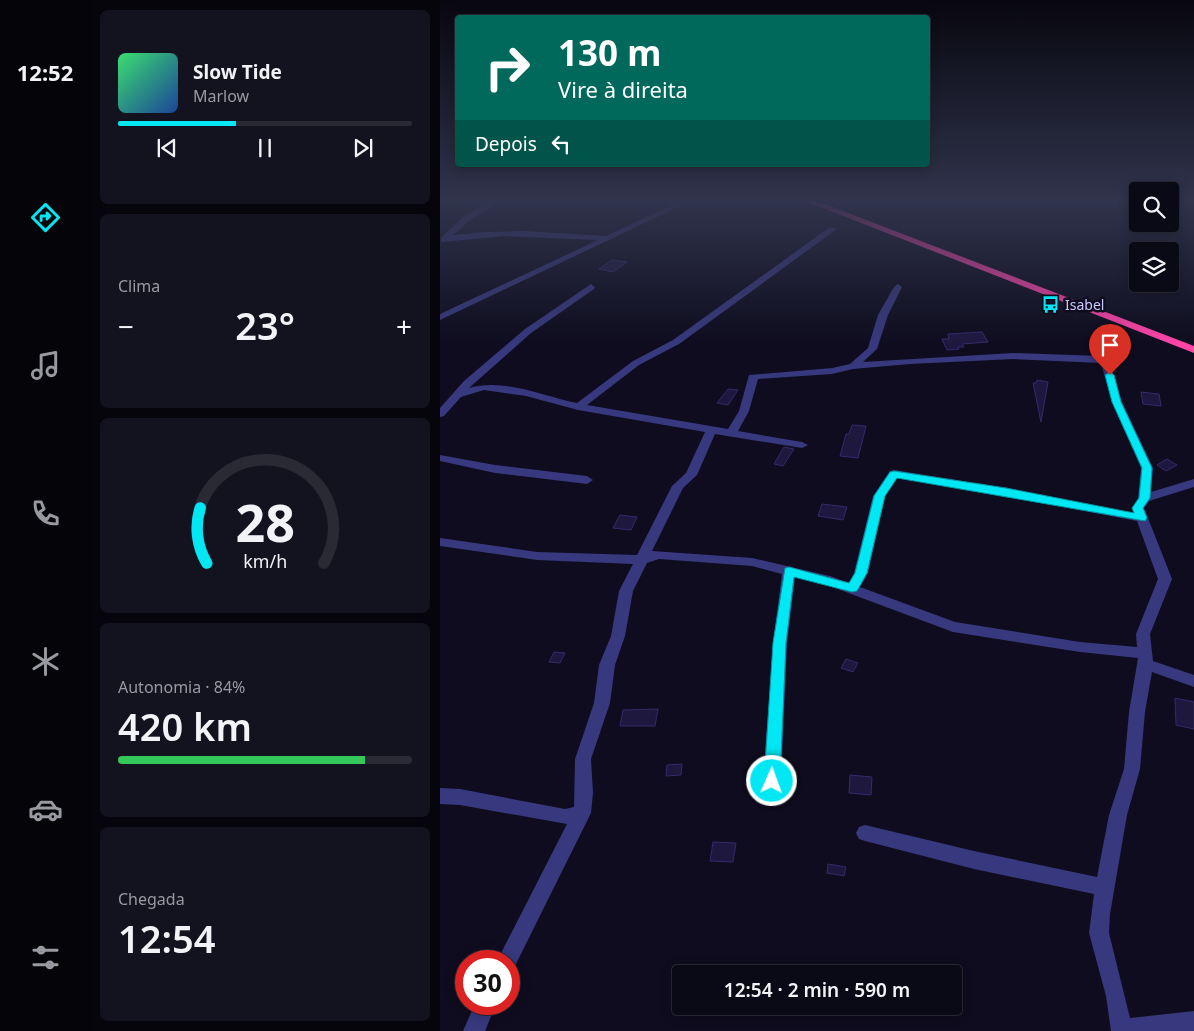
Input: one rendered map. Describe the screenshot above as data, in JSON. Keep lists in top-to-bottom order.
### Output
{
  "places": {
    "bus stop": ["Isabel"]
  },
  "page": {
    "tabs": "12:52",
    "turn": ["130 m", "Vire à direita"],
    "song": ["Slow Tide", "Marlow"],
    "then": "Depois",
    "tile": [
      "Clima",
      ["Autonomia · 84%", "420 km"],
      ["Chegada", "12:54"]
    ],
    "heat": ["−", "23°", "+"],
    "limit": "30",
    "trip": "12:54 · 2 min · 590 m",
    "gauge": ["28", "km/h"]
  }
}
